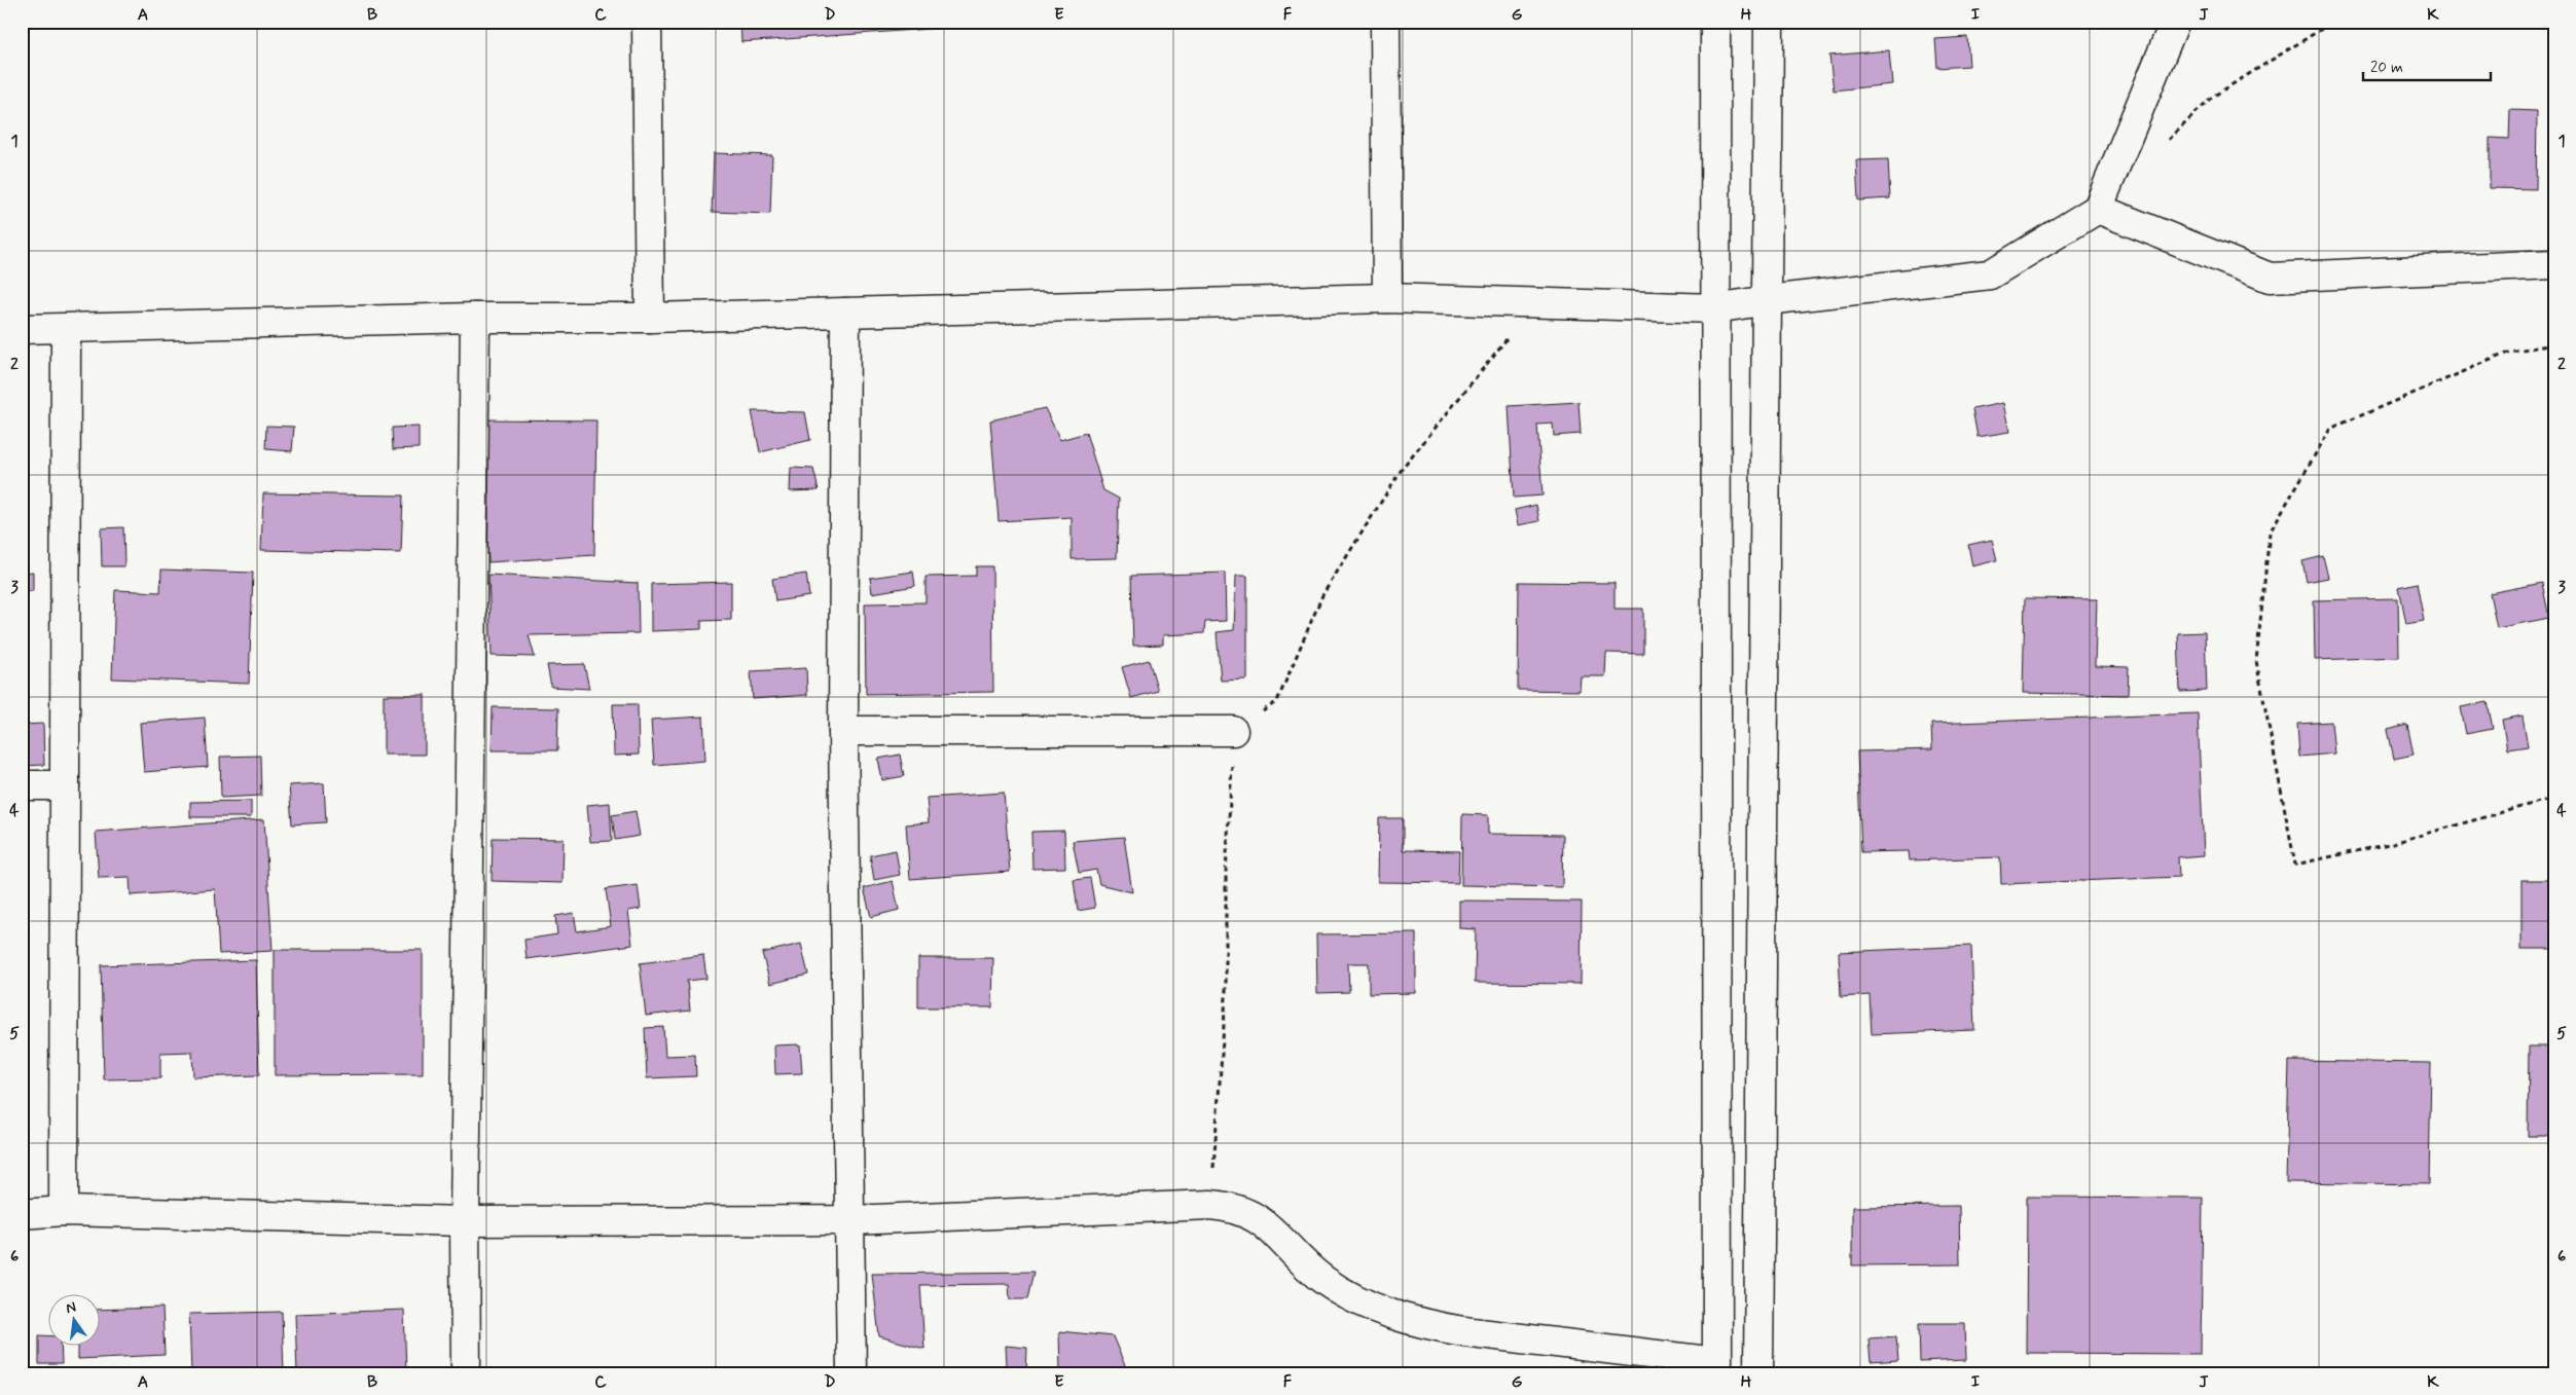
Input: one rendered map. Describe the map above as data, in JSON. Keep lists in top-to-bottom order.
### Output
{
  "scale_bar": "20 m",
  "north": "top",
  "grid": {
    "columns": [
      "A",
      "B",
      "C",
      "D",
      "E",
      "F",
      "G",
      "H",
      "I",
      "J",
      "K"
    ],
    "rows": [
      "1",
      "2",
      "3",
      "4",
      "5",
      "6"
    ]
  }
}
